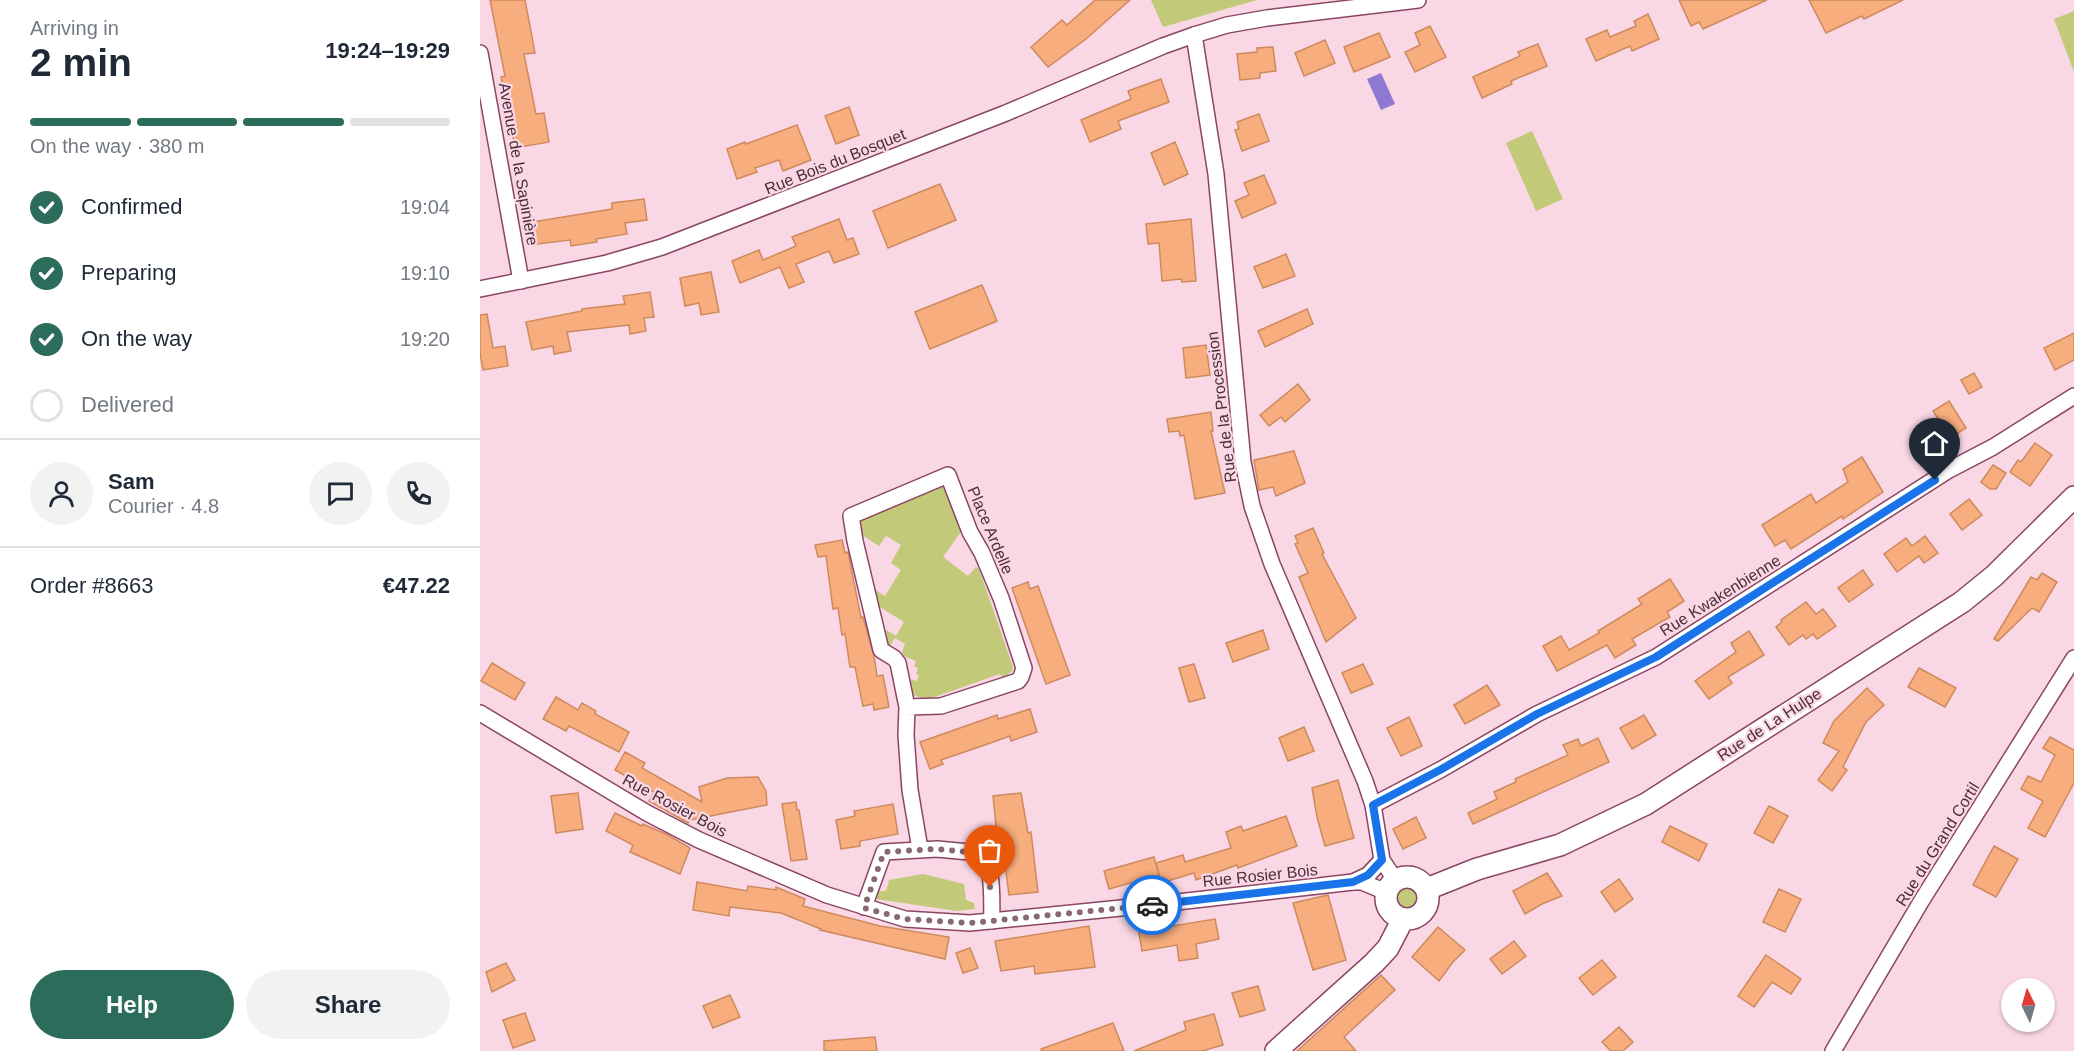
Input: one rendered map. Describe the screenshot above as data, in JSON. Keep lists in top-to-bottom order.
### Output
{
  "streets": {
    "street": [
      "Rue Bois du Bosquet",
      "Avenue de la Sapinière",
      "Rue de la Procession",
      "Place Ardelle",
      "Rue Kwakenbienne",
      "Rue de La Hulpe",
      "Rue Rosier Bois",
      "Rue du Grand Cortil"
    ]
  },
  "crossings": [
    ["Rue Bois du Bosquet", "Avenue de la Sapinière"],
    ["Rue Bois du Bosquet", "Rue de la Procession"],
    ["Rue de la Procession", "Rue Kwakenbienne"],
    ["Rue de la Procession", "Rue de La Hulpe"],
    ["Rue de la Procession", "Rue Rosier Bois"],
    ["Rue de La Hulpe", "Rue Rosier Bois"]
  ],
  "north": "top",
  "page": {
    "heading": ["2 min", "Arriving in", "19:24–19:29"],
    "panel": [
      "Sam",
      "Courier · 4.8",
      "Order #8663",
      "€47.22"
    ],
    "bar": "On the way · 380 m",
    "list": [
      ["Confirmed", "19:04"],
      ["Preparing", "19:10"],
      ["On the way", "19:20"],
      "Delivered"
    ],
    "buttons": ["Help", "Share"]
  }
}
